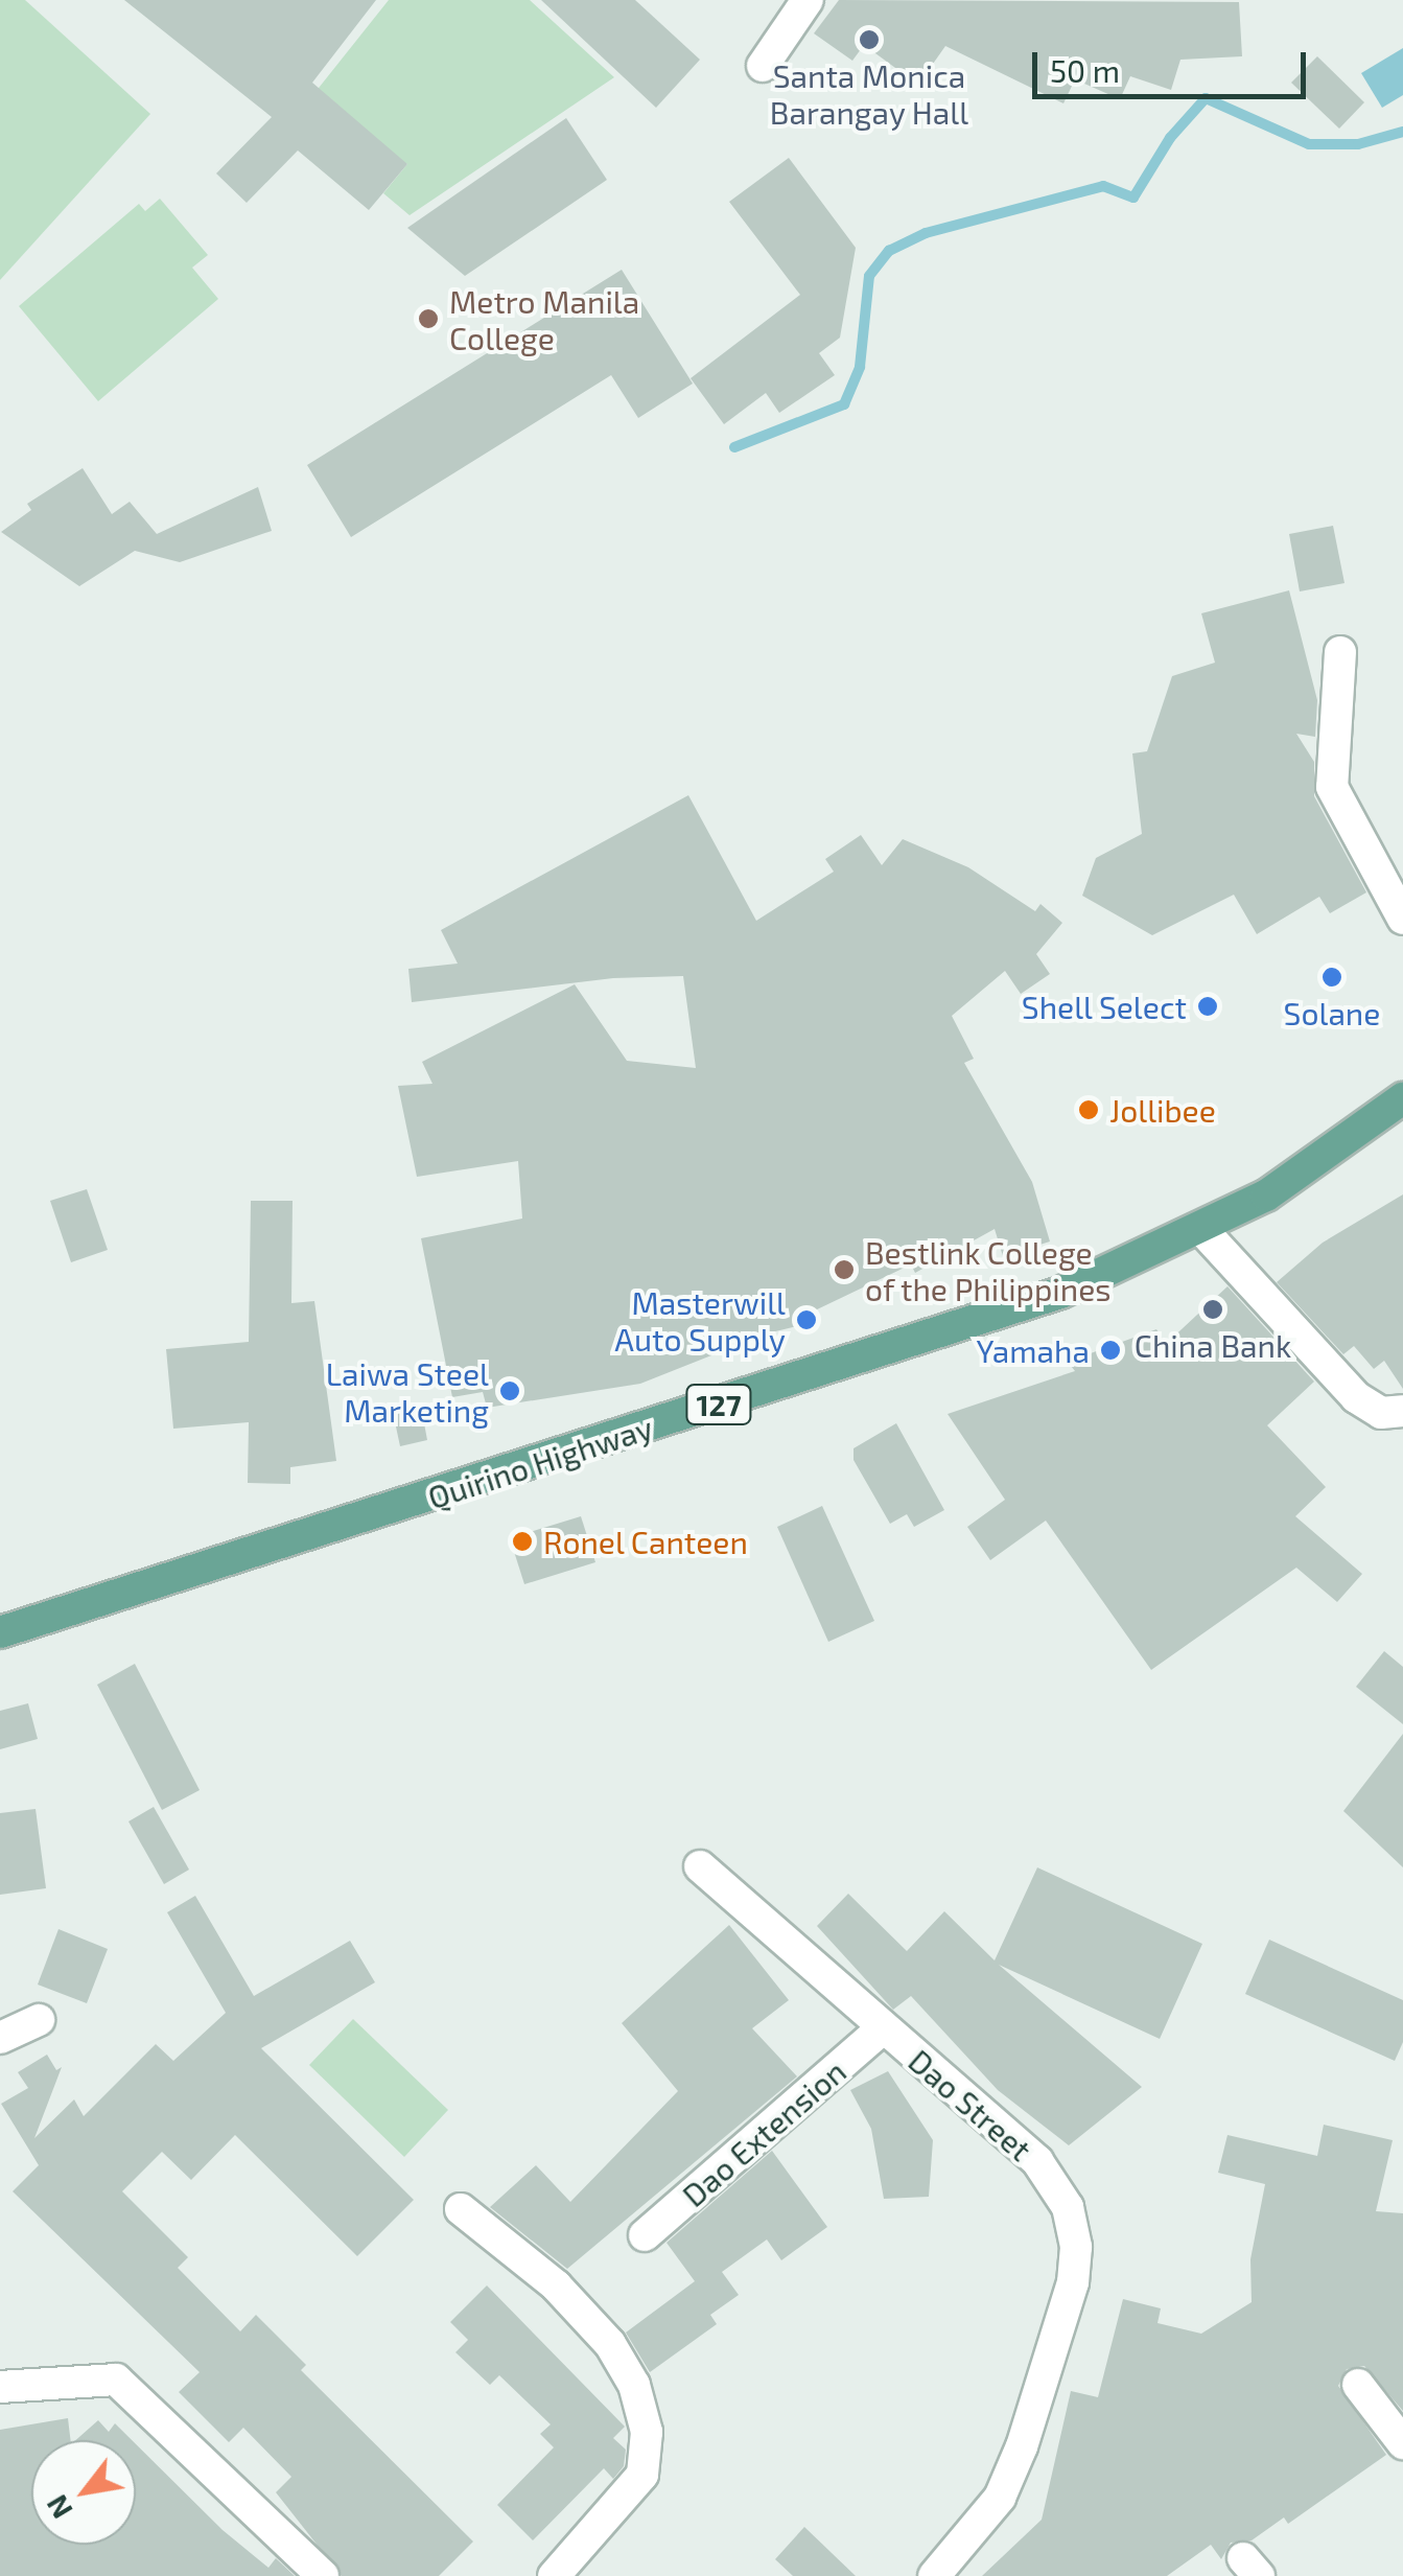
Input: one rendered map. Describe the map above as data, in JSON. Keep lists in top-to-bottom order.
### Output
{
  "streets": {
    "main road": ["127", "Quirino Highway"],
    "street": ["Dao Street", "Dao Extension"]
  },
  "crossings": [
    ["Dao Street", "Dao Extension"]
  ],
  "places": [
    "Santa Monica Barangay Hall",
    "Metro Manila College",
    "Solane",
    "Shell Select",
    "Jollibee",
    "Bestlink College of the Philippines",
    "China Bank",
    "Masterwill Auto Supply",
    "Yamaha",
    "Laiwa Steel Marketing",
    "Ronel Canteen"
  ],
  "scale_bar": "50 m",
  "north": "bottom left"
}
